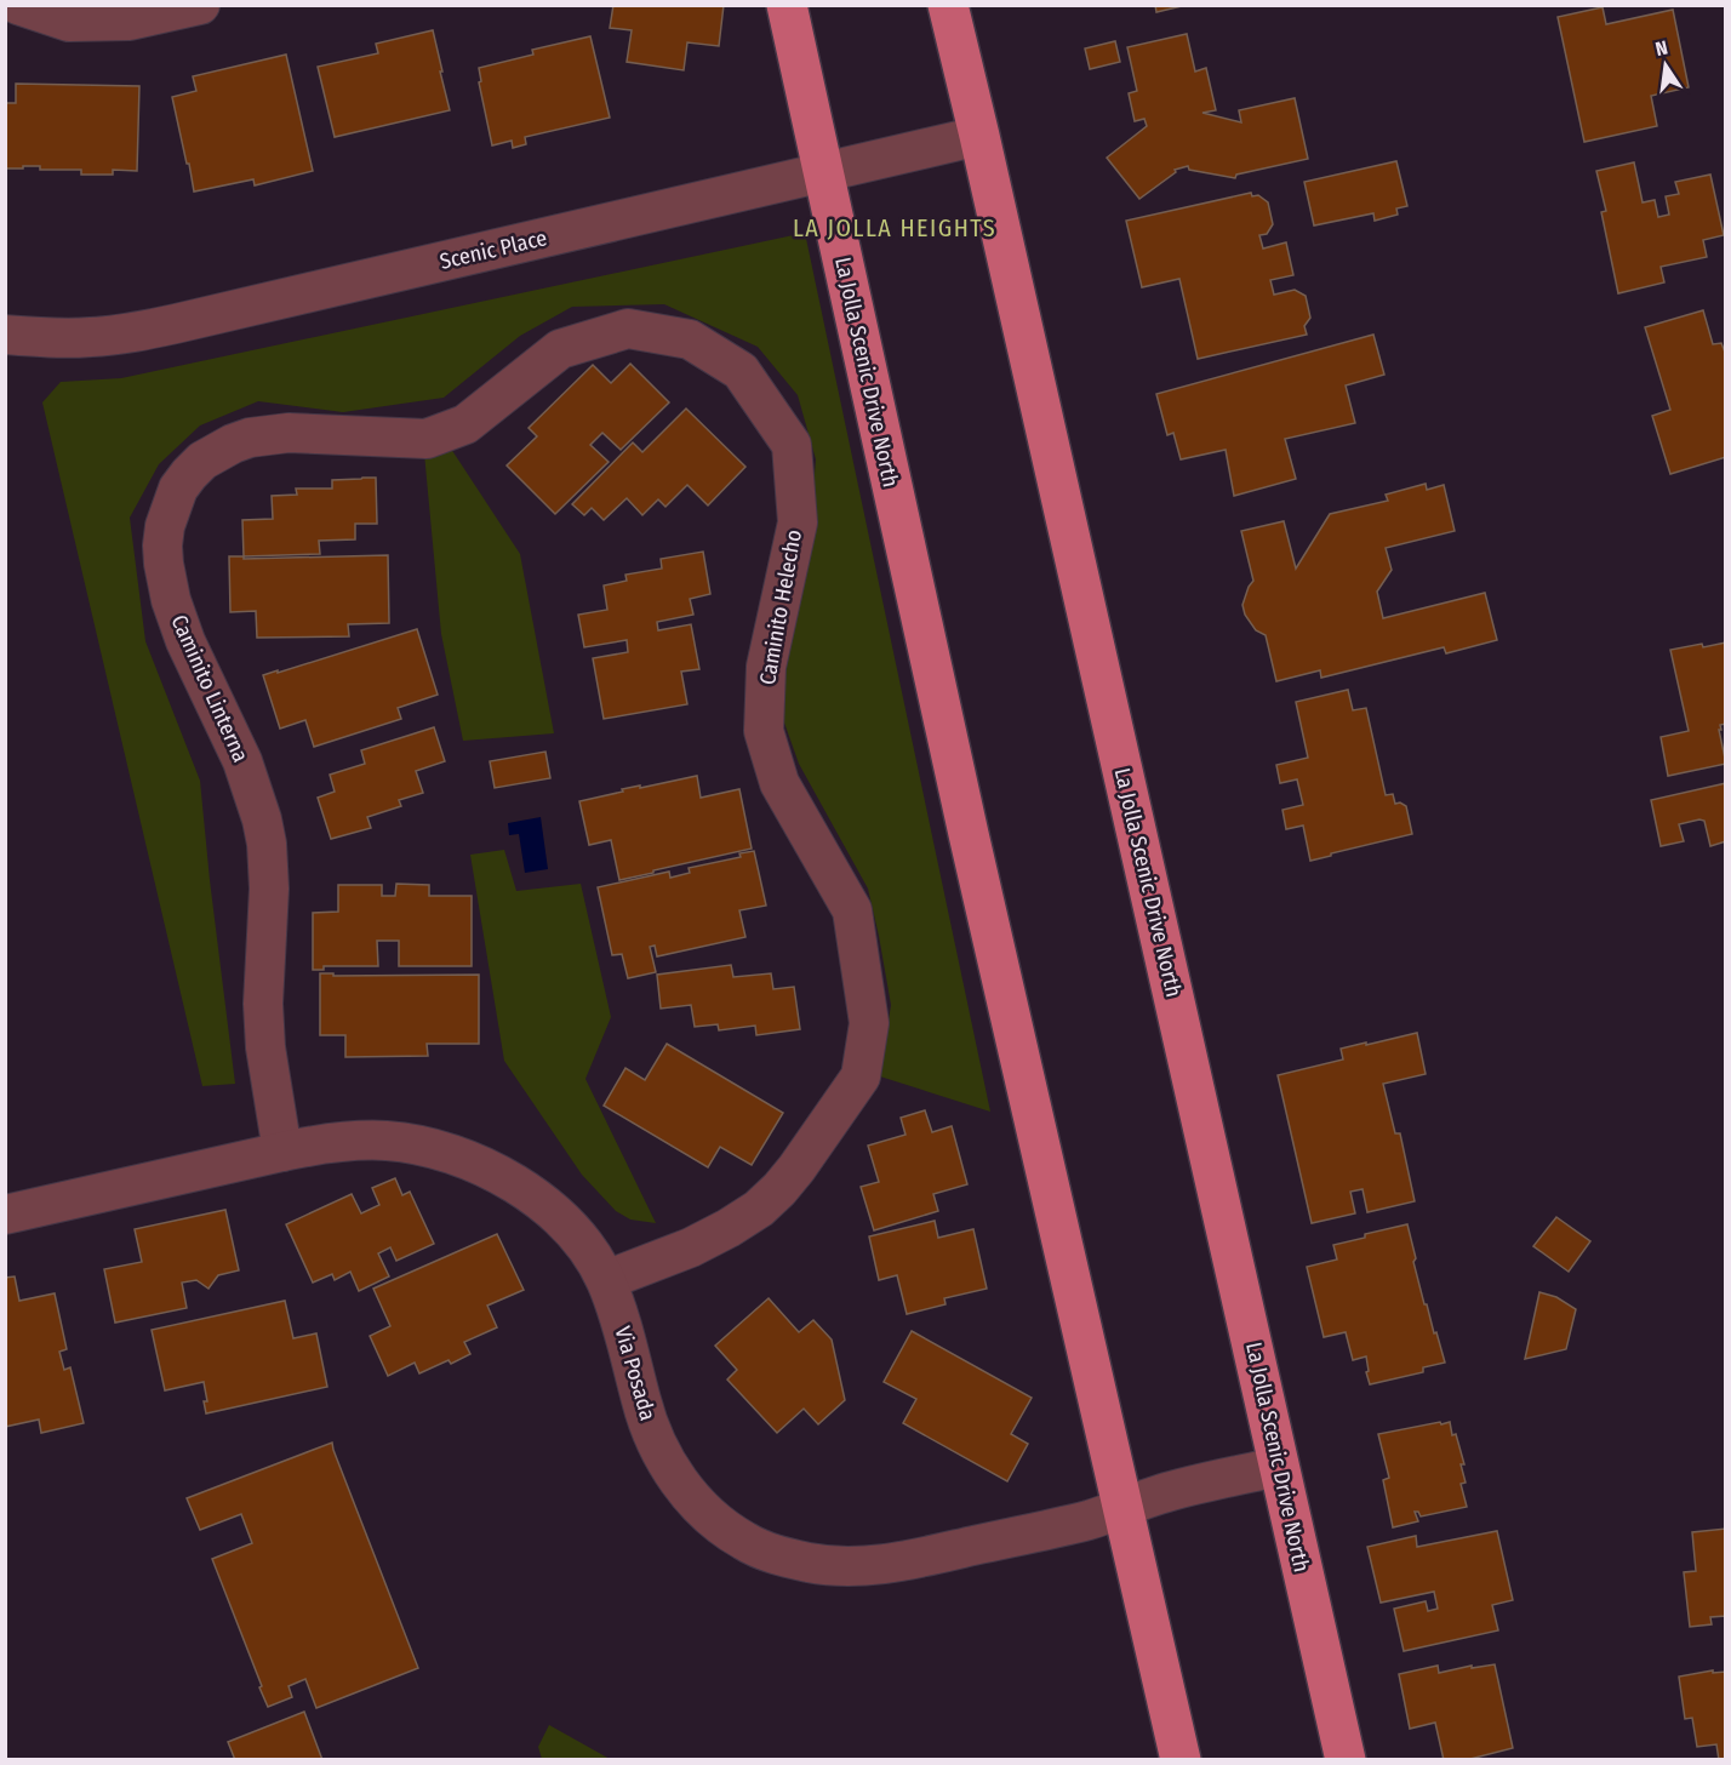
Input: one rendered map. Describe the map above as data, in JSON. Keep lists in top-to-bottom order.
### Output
{
  "streets": {
    "main road": ["La Jolla Scenic Drive North"],
    "street": [
      "Scenic Place",
      "Caminito Helecho",
      "Caminito Linterna",
      "Via Posada"
    ]
  },
  "crossings": [
    ["Scenic Place", "La Jolla Scenic Drive North"],
    ["La Jolla Scenic Drive North", "Via Posada"],
    ["Caminito Helecho", "Caminito Linterna"],
    ["Caminito Helecho", "Via Posada"],
    ["Caminito Linterna", "Via Posada"]
  ],
  "districts": ["LA JOLLA HEIGHTS"],
  "north": "top"
}
